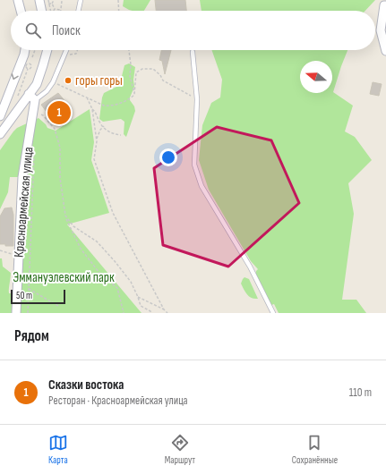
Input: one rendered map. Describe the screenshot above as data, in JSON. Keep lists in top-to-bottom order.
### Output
{
  "streets": {
    "street": ["Красноармейская улица"]
  },
  "parks": ["Эммануэлевский парк"],
  "places": ["горы горы"],
  "scale_bar": "50 m",
  "north": "left",
  "page": {
    "search": "Поиск",
    "pins": "1",
    "scale": "50 m",
    "heading": "Рядом",
    "list": [
      {
        "mark": "1",
        "name": "Сказки востока",
        "note": "Ресторан · Красноармейская улица",
        "value": "110 m"
      }
    ],
    "nav": ["Карта", "Маршрут", "Сохранённые"]
  }
}
